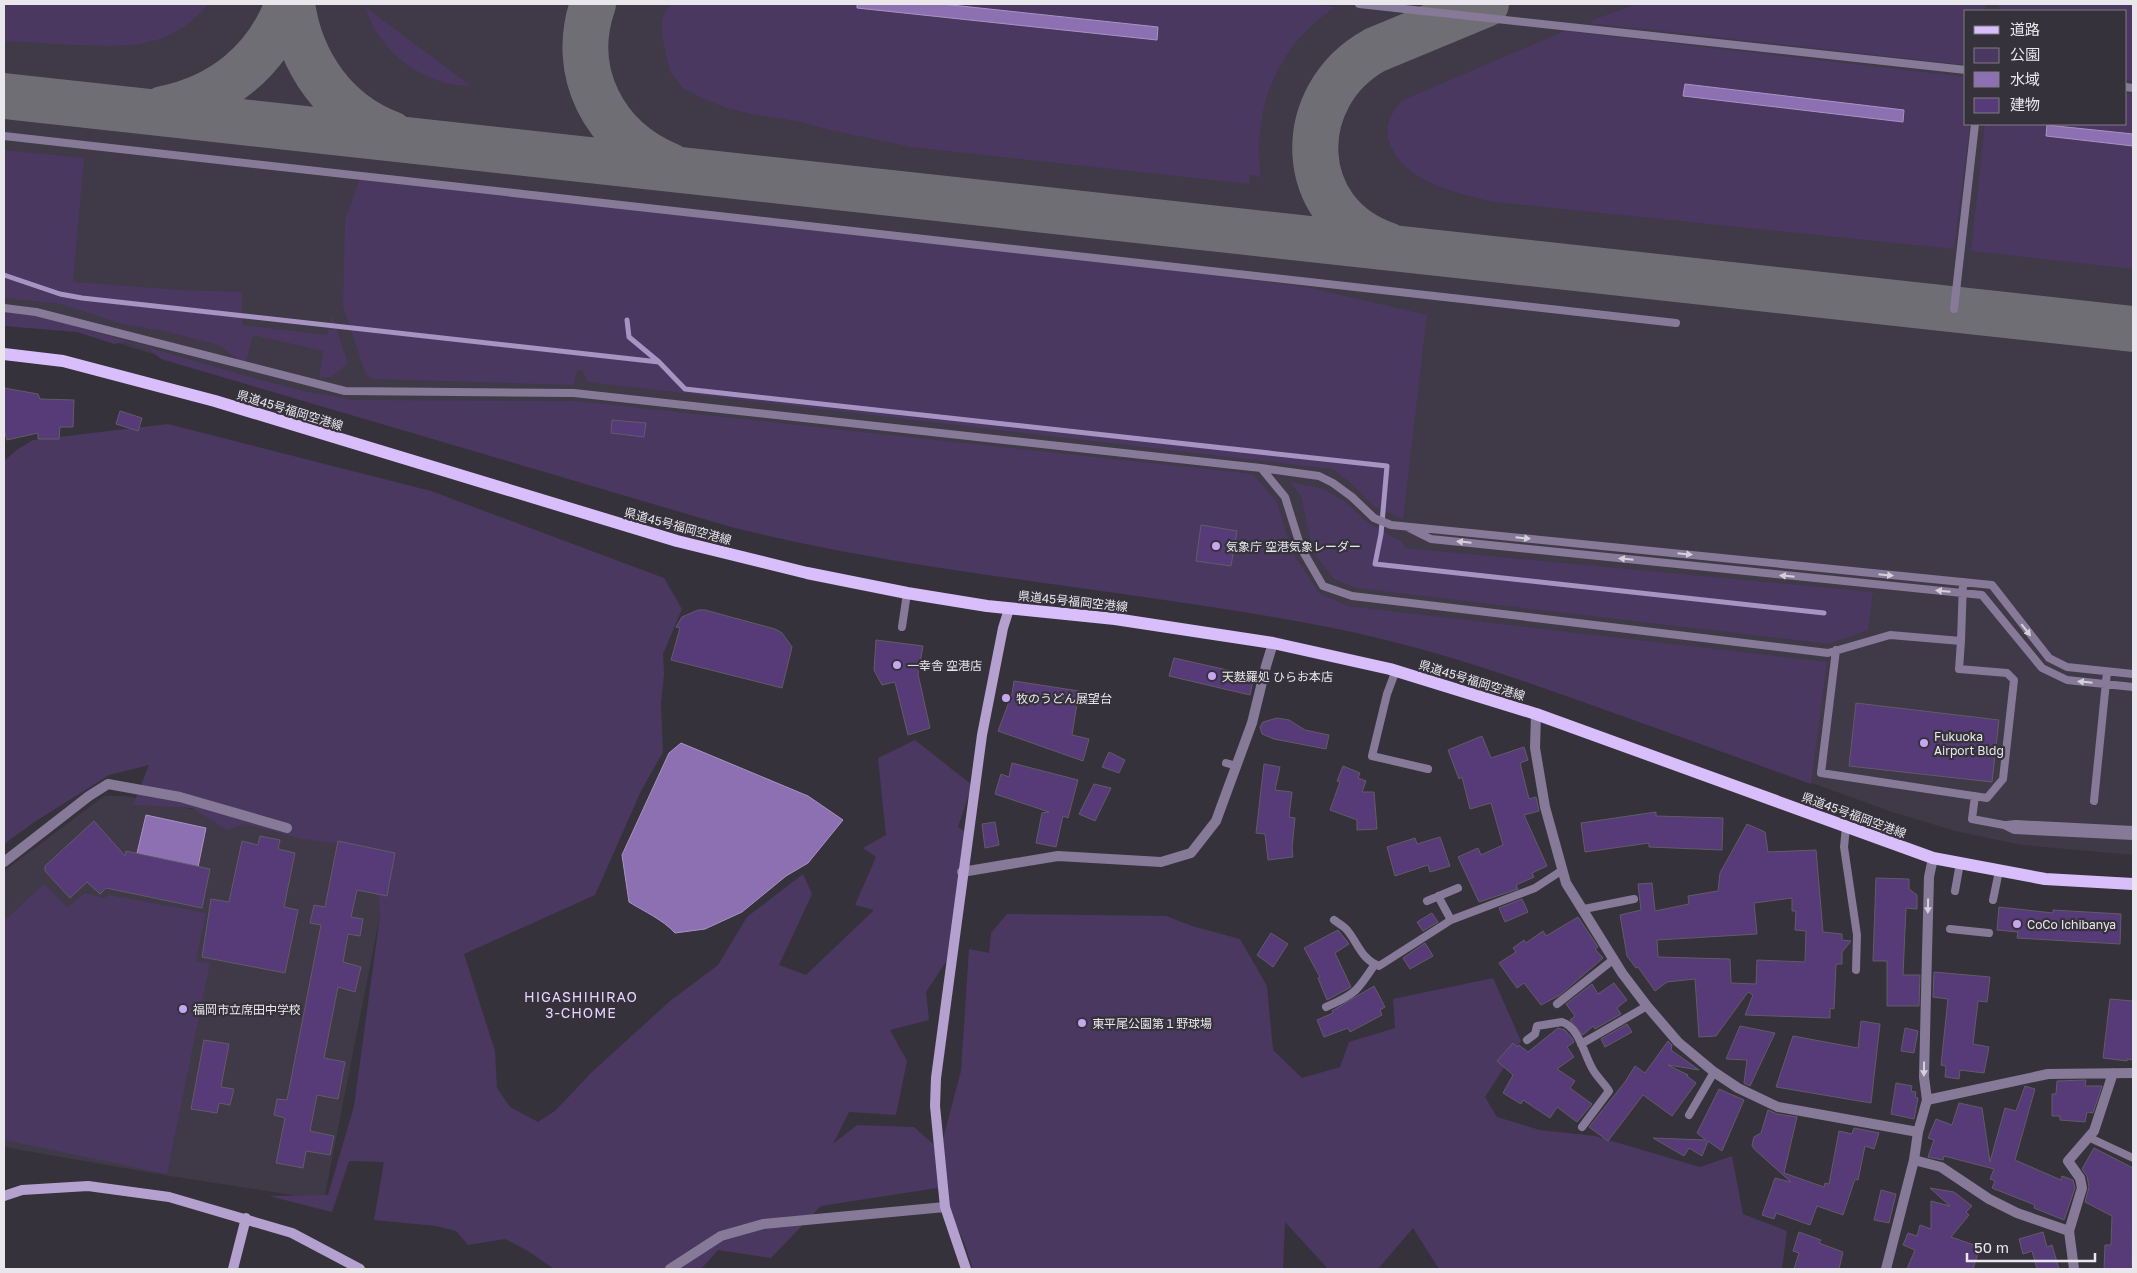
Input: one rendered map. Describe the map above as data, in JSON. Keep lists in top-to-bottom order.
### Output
{
  "streets": {
    "main road": ["県道45号福岡空港線"]
  },
  "districts": ["HIGASHIHIRAO 3-CHOME"],
  "places": [
    "気象庁 空港気象レーダー",
    "一幸舎 空港店",
    "天麩羅処 ひらお本店",
    "牧のうどん展望台",
    "Fukuoka Airport Bldg",
    "CoCo Ichibanya",
    "福岡市立席田中学校",
    "東平尾公園第１野球場"
  ],
  "legend": [
    "道路",
    "公園",
    "水域",
    "建物"
  ],
  "scale_bar": "50 m"
}
